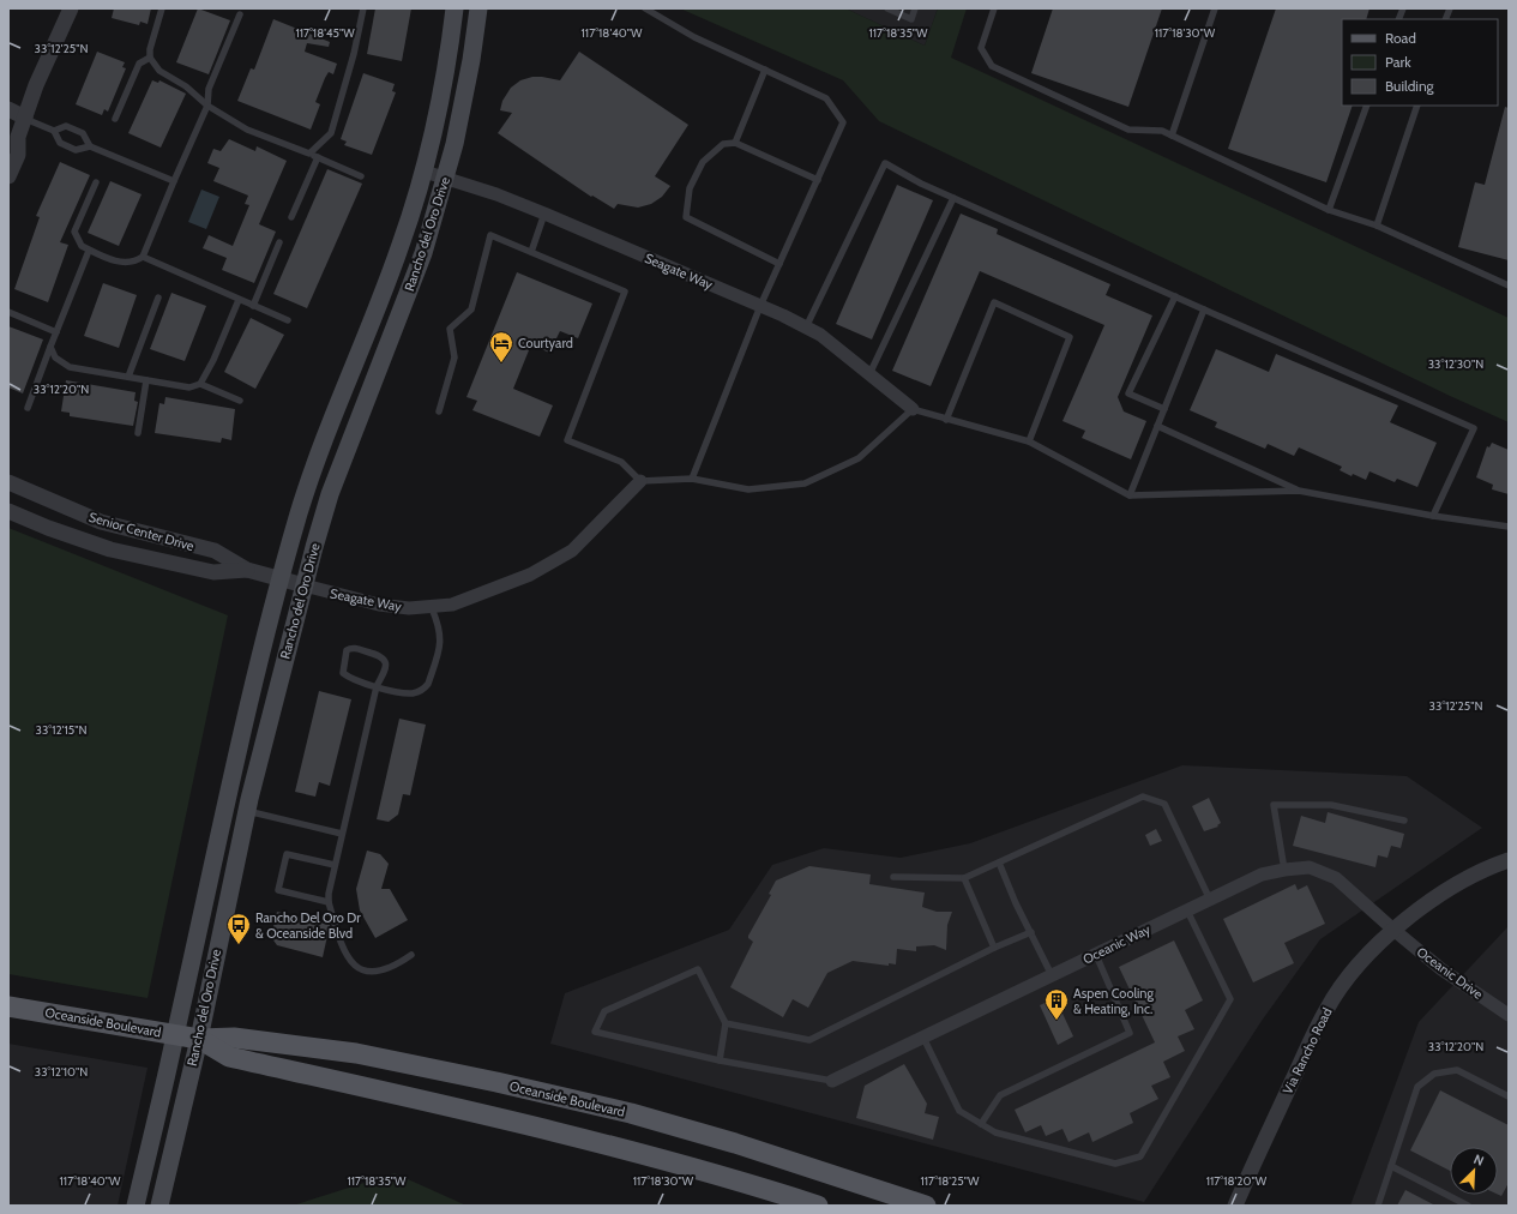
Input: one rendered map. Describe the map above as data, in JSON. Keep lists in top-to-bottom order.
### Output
{
  "streets": {
    "main road": ["Rancho del Oro Drive", "Oceanside Boulevard"],
    "street": [
      "Seagate Way",
      "Senior Center Drive",
      "Oceanic Way",
      "Oceanic Drive",
      "Via Rancho Road"
    ]
  },
  "crossings": [
    ["Rancho del Oro Drive", "Seagate Way"],
    ["Rancho del Oro Drive", "Senior Center Drive"],
    ["Rancho del Oro Drive", "Oceanside Boulevard"],
    ["Seagate Way", "Senior Center Drive"],
    ["Oceanic Way", "Oceanic Drive"],
    ["Oceanic Way", "Via Rancho Road"],
    ["Oceanic Drive", "Via Rancho Road"]
  ],
  "places": {
    "hotel": ["Courtyard"],
    "bus stop": ["Rancho Del Oro Dr & Oceanside Blvd"],
    "building": ["Aspen Cooling & Heating, Inc."]
  },
  "legend": ["Road", "Park", "Building"],
  "north": "top right",
  "coordinates": [
    "117°18'45\"W",
    "117°18'40\"W",
    "117°18'35\"W",
    "117°18'30\"W",
    "33°12'25\"N",
    "33°12'30\"N",
    "33°12'20\"N",
    "33°12'15\"N",
    "33°12'10\"N",
    "117°18'25\"W",
    "117°18'20\"W"
  ]
}
